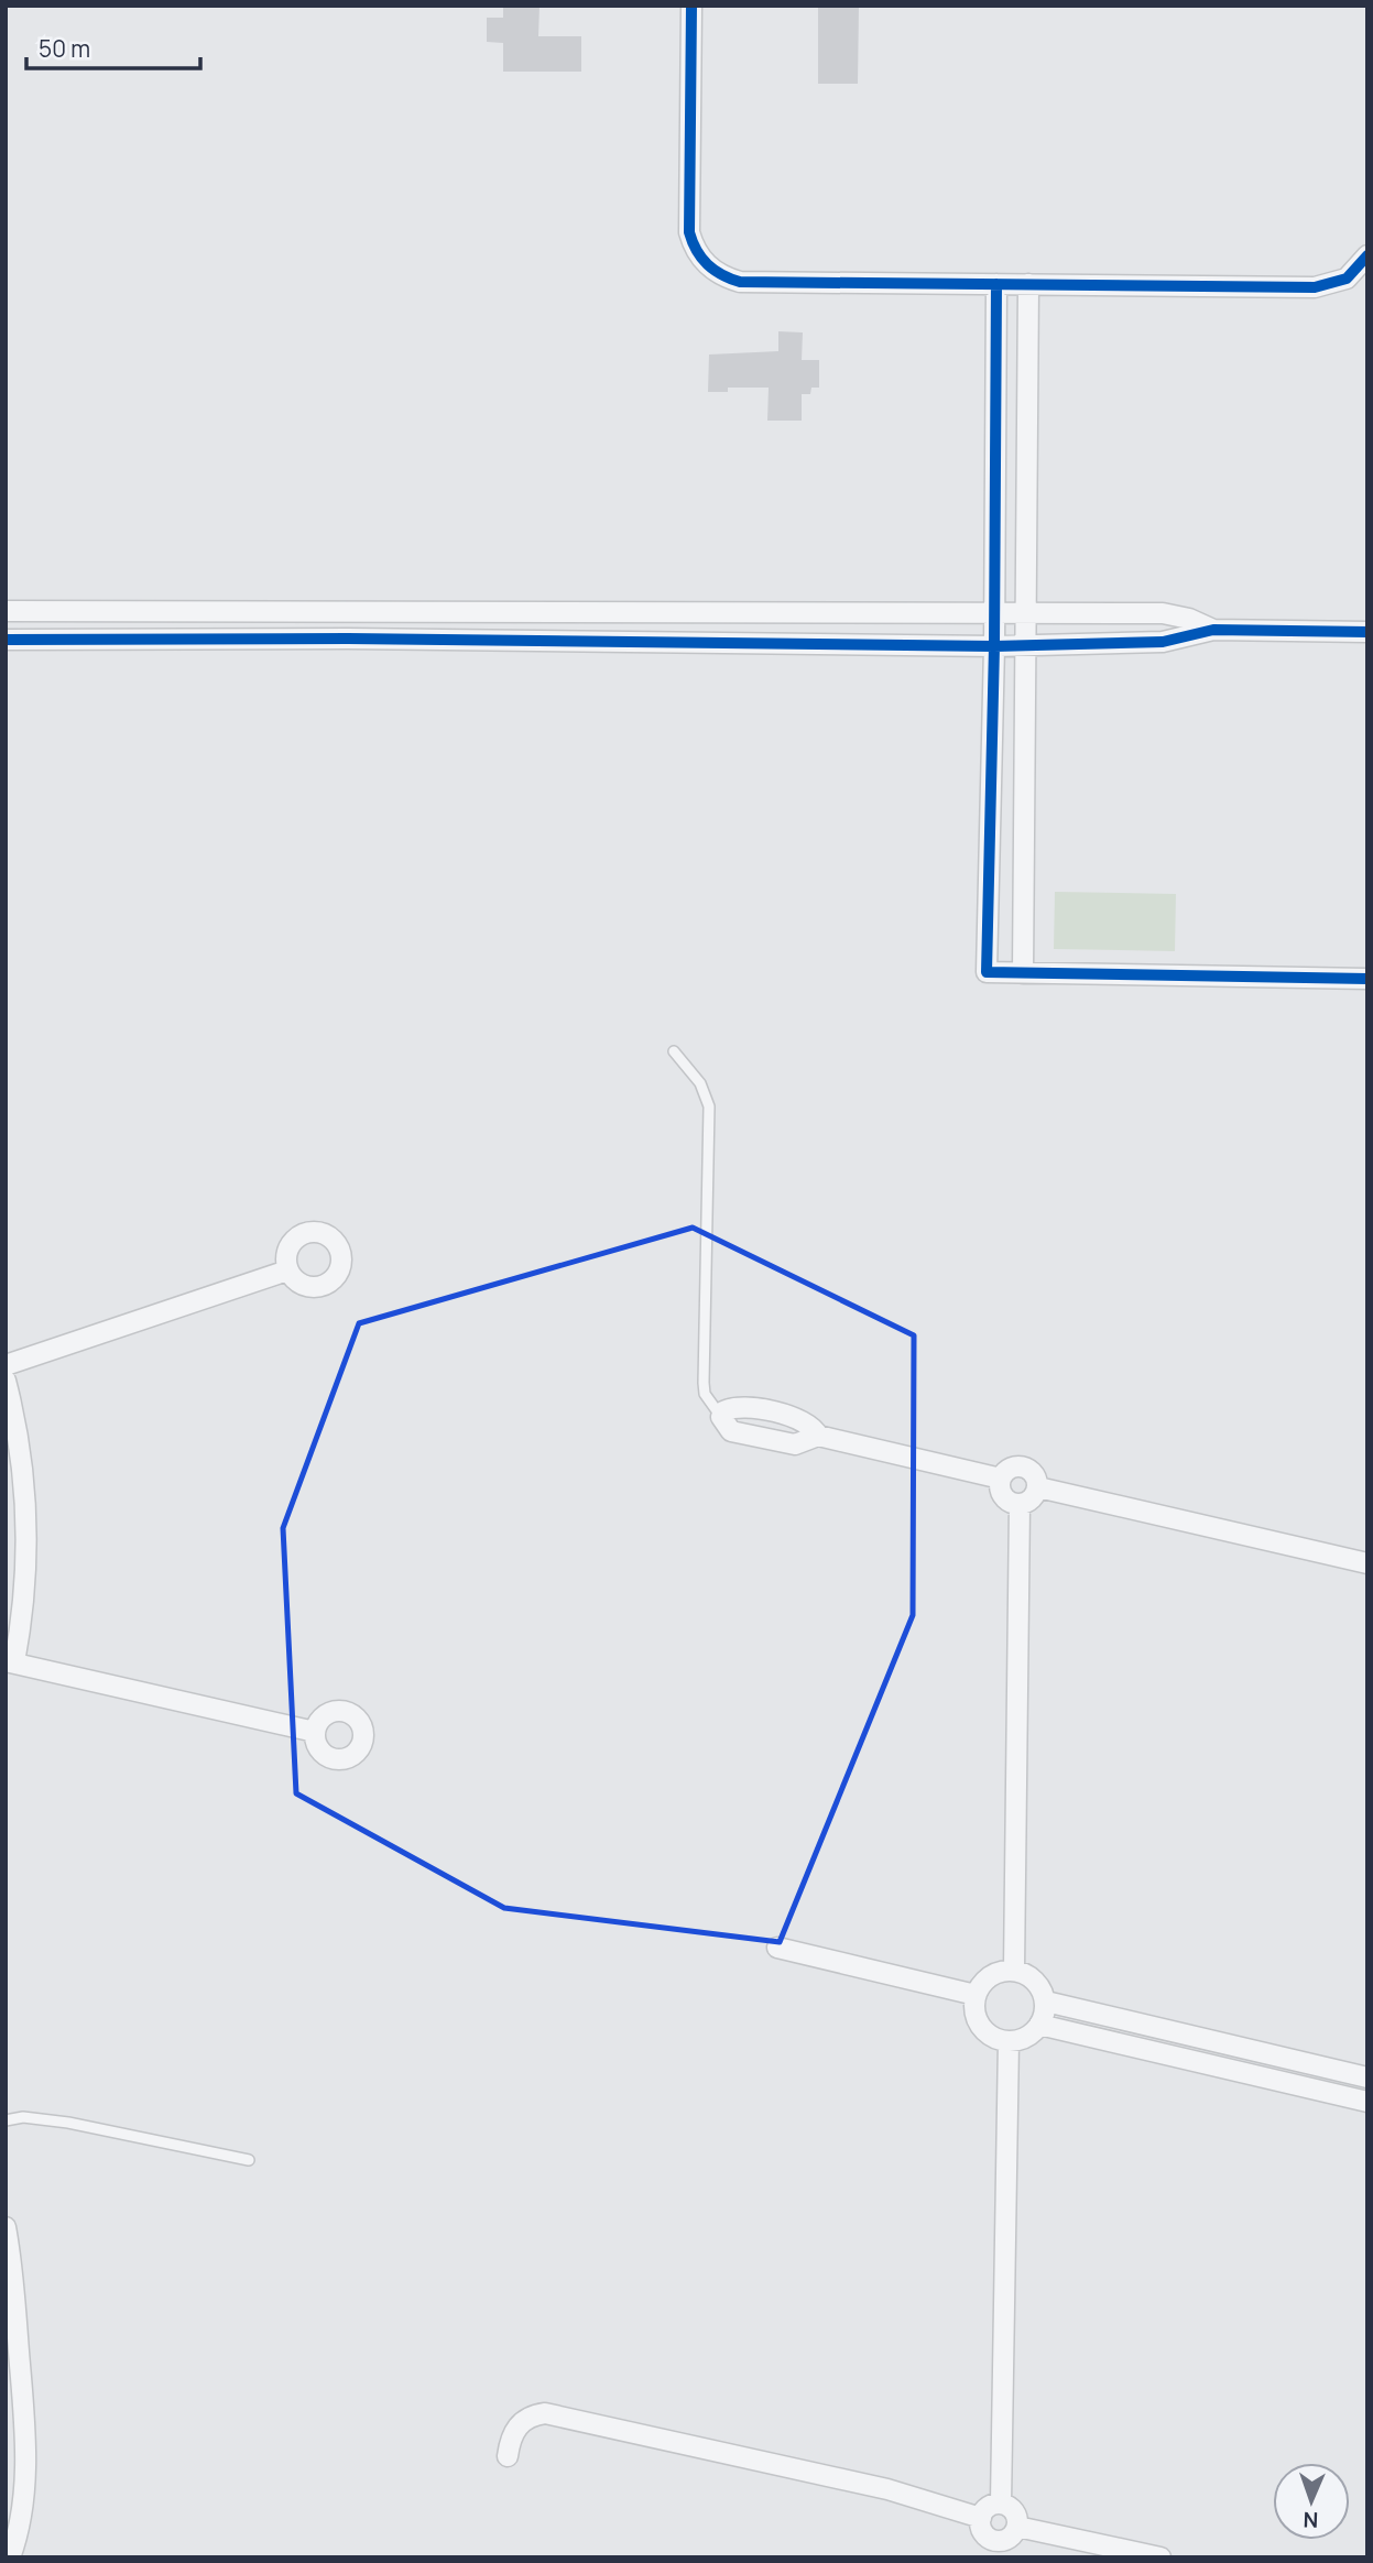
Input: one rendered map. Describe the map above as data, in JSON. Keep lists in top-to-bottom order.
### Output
{
  "scale_bar": "50 m",
  "north": "bottom"
}
